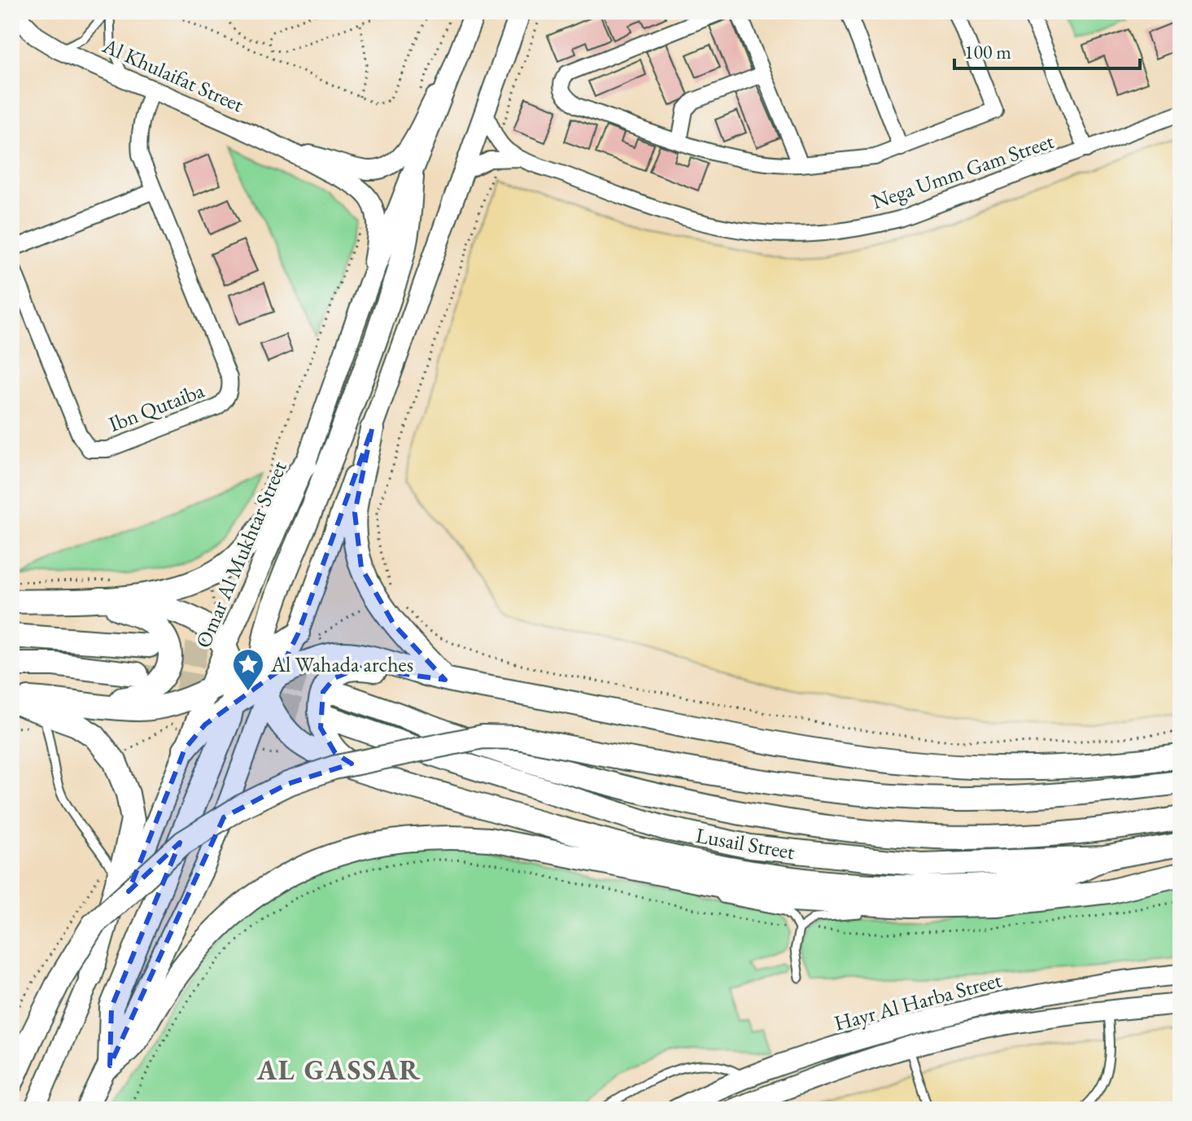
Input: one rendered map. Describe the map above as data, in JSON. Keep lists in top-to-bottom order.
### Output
{
  "streets": {
    "highway": ["Lusail Street"],
    "main road": ["Omar Al Mukhtar Street", "Hayr Al Harba Street"],
    "street": ["Al Khulaifat Street", "Nega Umm Gam Street", "Ibn Qutaiba"]
  },
  "crossings": [
    ["Al Khulaifat Street", "Ibn Qutaiba"],
    ["Al Khulaifat Street", "Omar Al Mukhtar Street"]
  ],
  "districts": ["AL GASSAR"],
  "places": {
    "place": ["Al Wahada arches"]
  },
  "scale_bar": "100 m"
}
